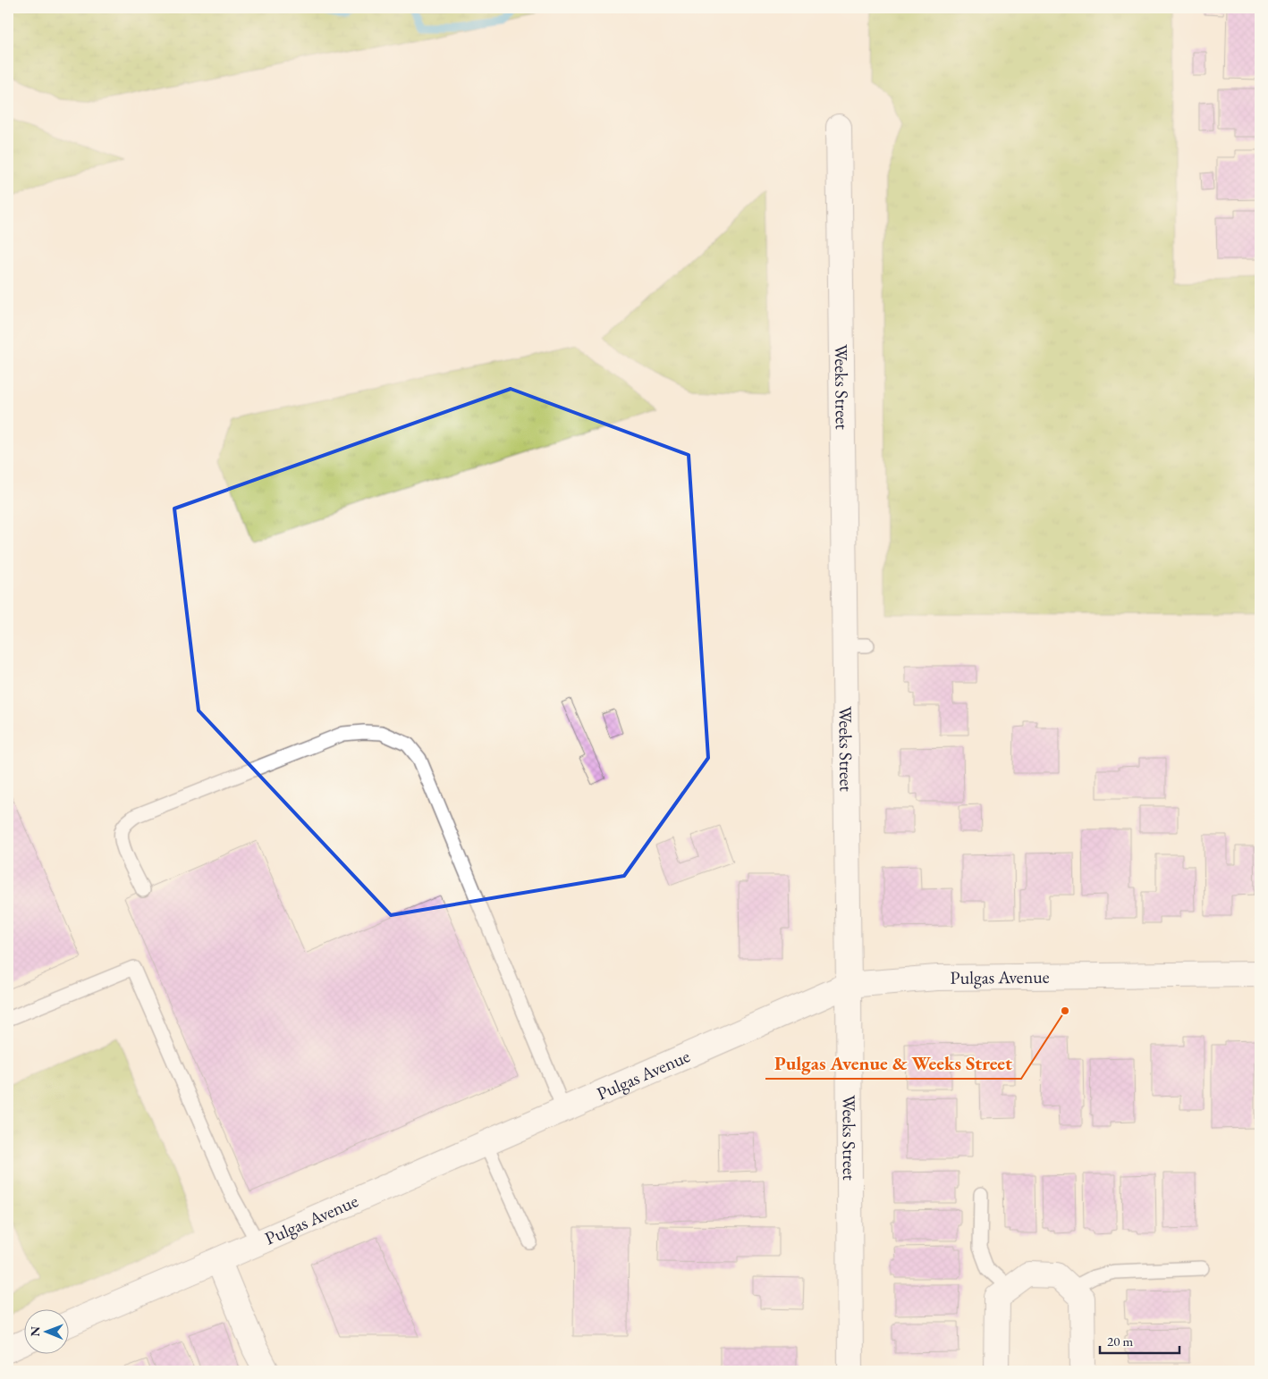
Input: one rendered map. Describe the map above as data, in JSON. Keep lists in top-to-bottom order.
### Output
{
  "streets": {
    "street": ["Weeks Street", "Pulgas Avenue"]
  },
  "crossings": [
    ["Weeks Street", "Pulgas Avenue"]
  ],
  "places": ["Pulgas Avenue & Weeks Street"],
  "scale_bar": "20 m",
  "north": "left"
}
